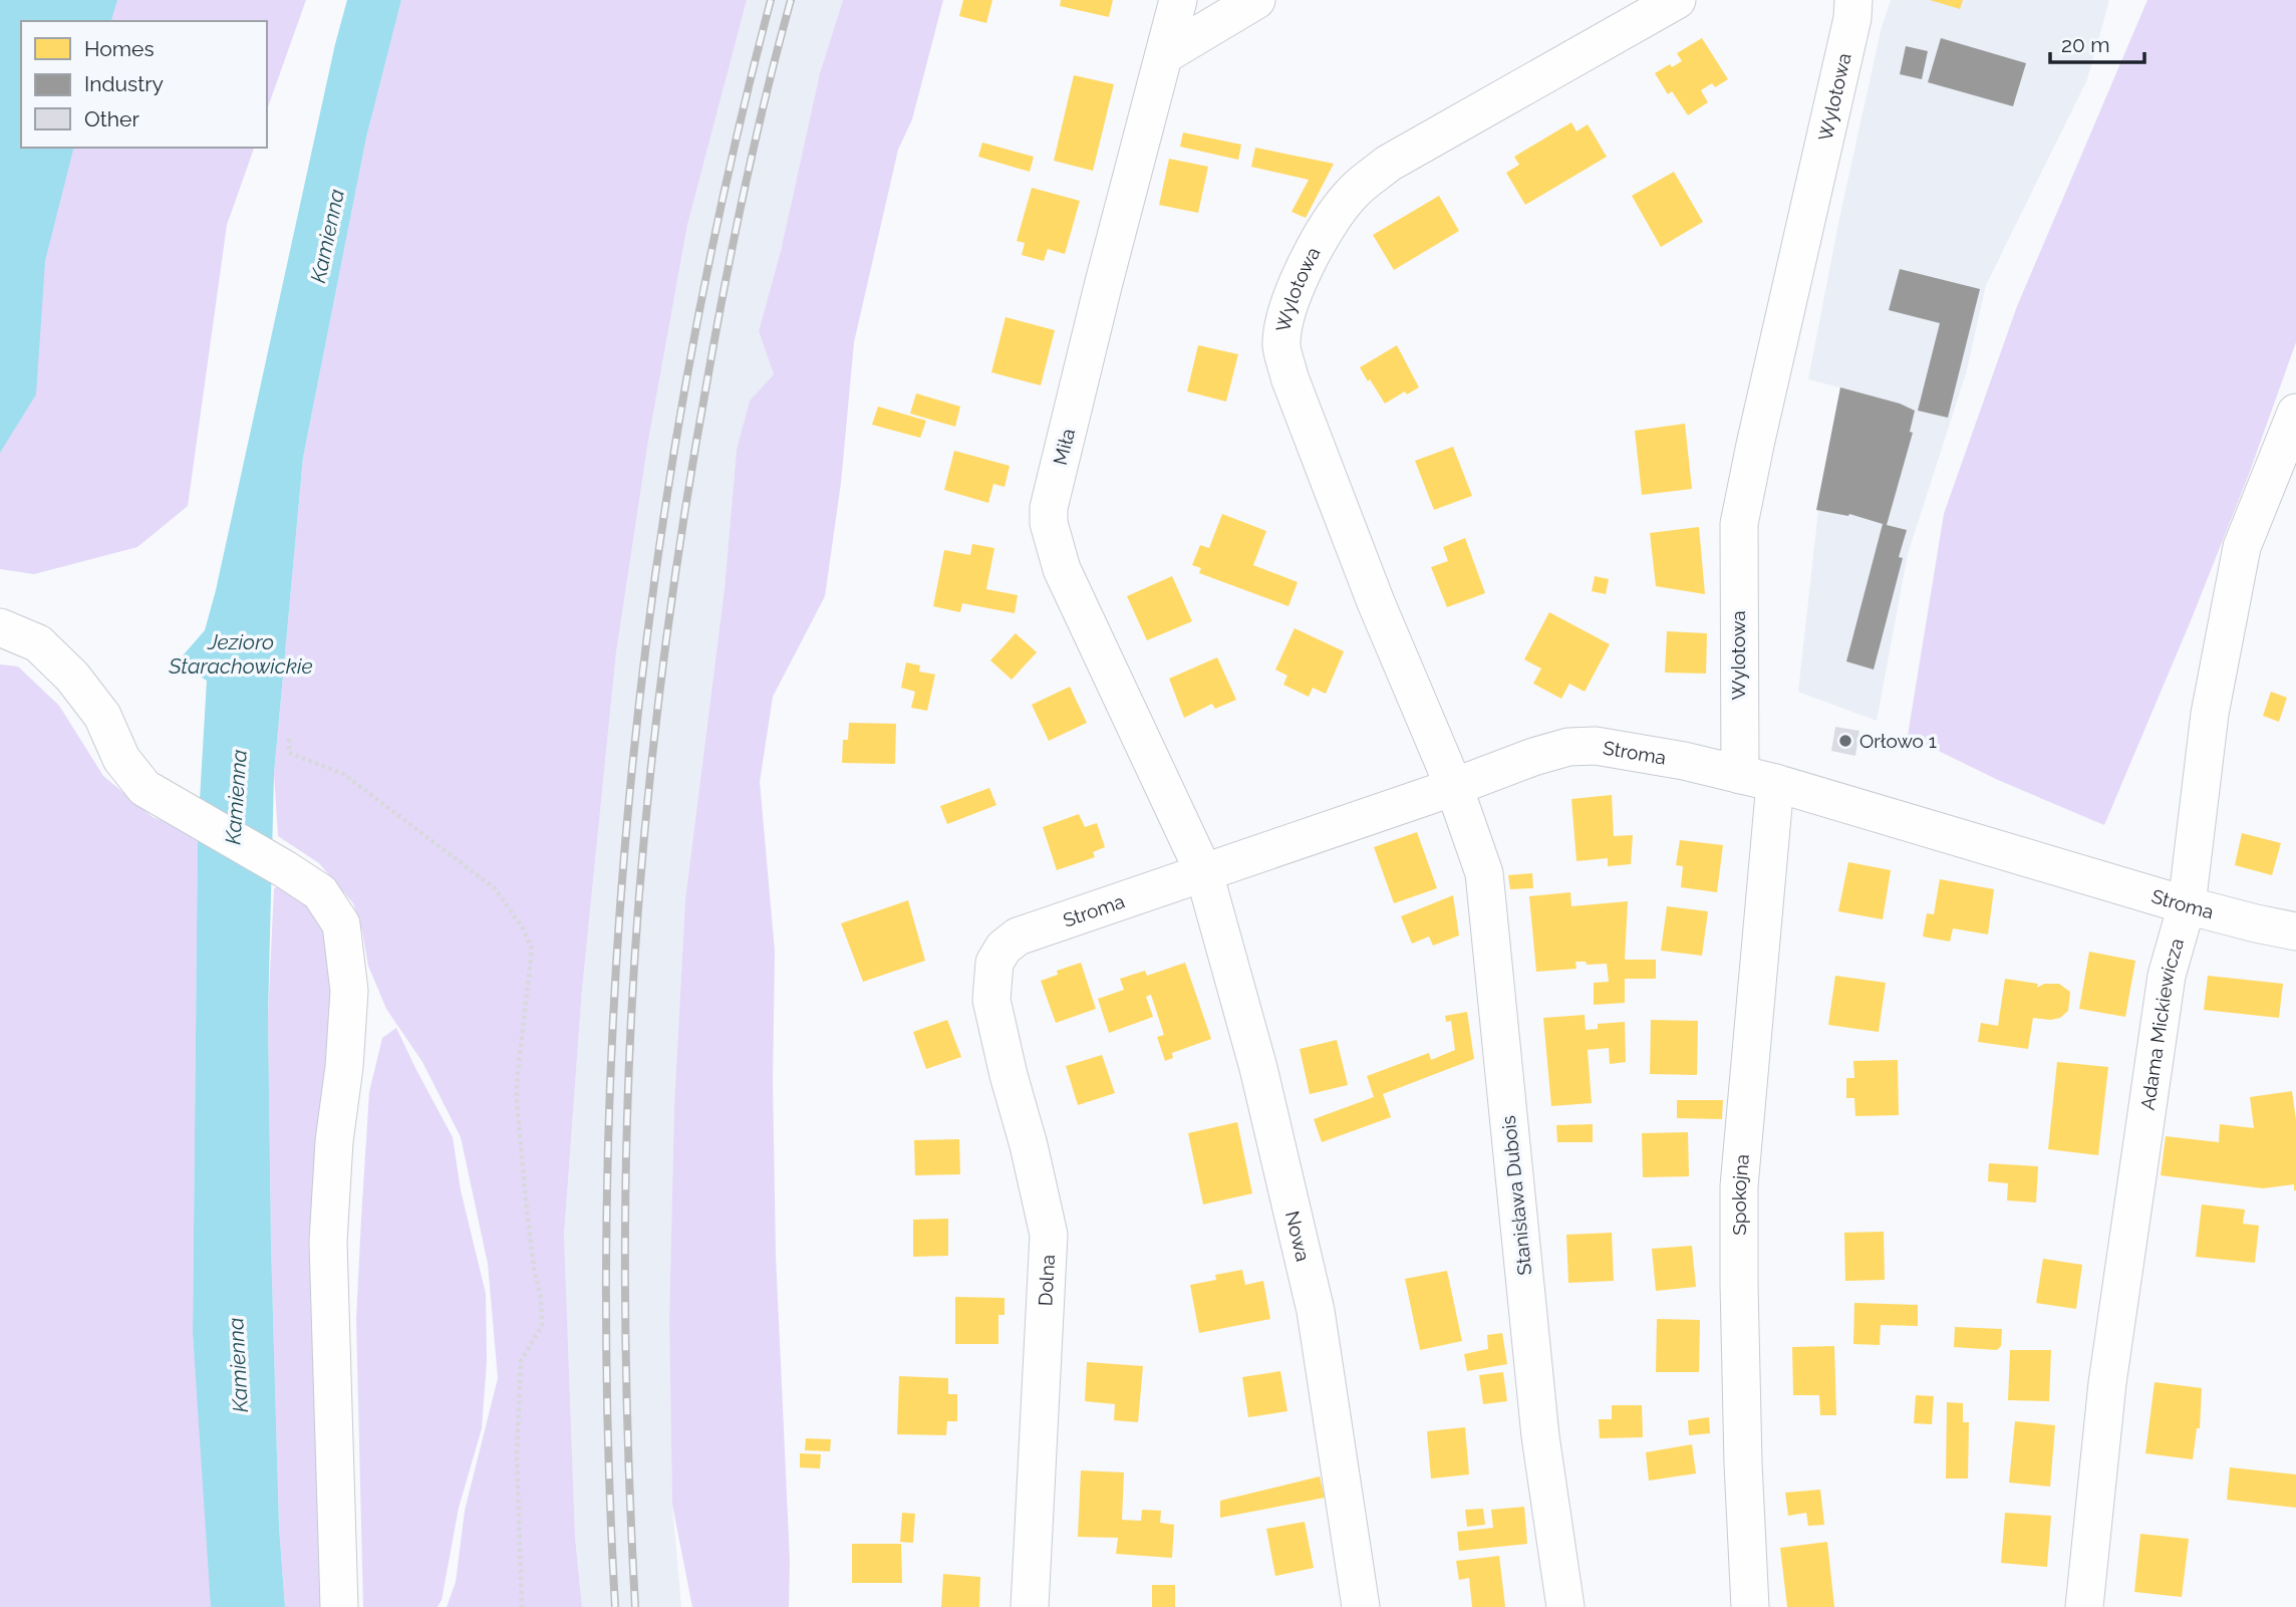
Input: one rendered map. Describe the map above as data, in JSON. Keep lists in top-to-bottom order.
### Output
{
  "streets": {
    "street": [
      "Wylotowa",
      "Miła",
      "Stroma",
      "Adama Mickiewicza",
      "Spokojna",
      "Stanisława Dubois",
      "Nowa",
      "Dolna"
    ]
  },
  "crossings": [
    ["Wylotowa", "Stroma"],
    ["Wylotowa", "Stanisława Dubois"],
    ["Miła", "Stroma"],
    ["Miła", "Nowa"],
    ["Stroma", "Adama Mickiewicza"],
    ["Stroma", "Spokojna"],
    ["Stroma", "Stanisława Dubois"],
    ["Stroma", "Nowa"],
    ["Stroma", "Dolna"]
  ],
  "water": ["Kamienna", "Jezioro Starachowickie"],
  "places": ["Orłowo 1"],
  "legend": ["Homes", "Industry", "Other"],
  "scale_bar": "20 m"
}
